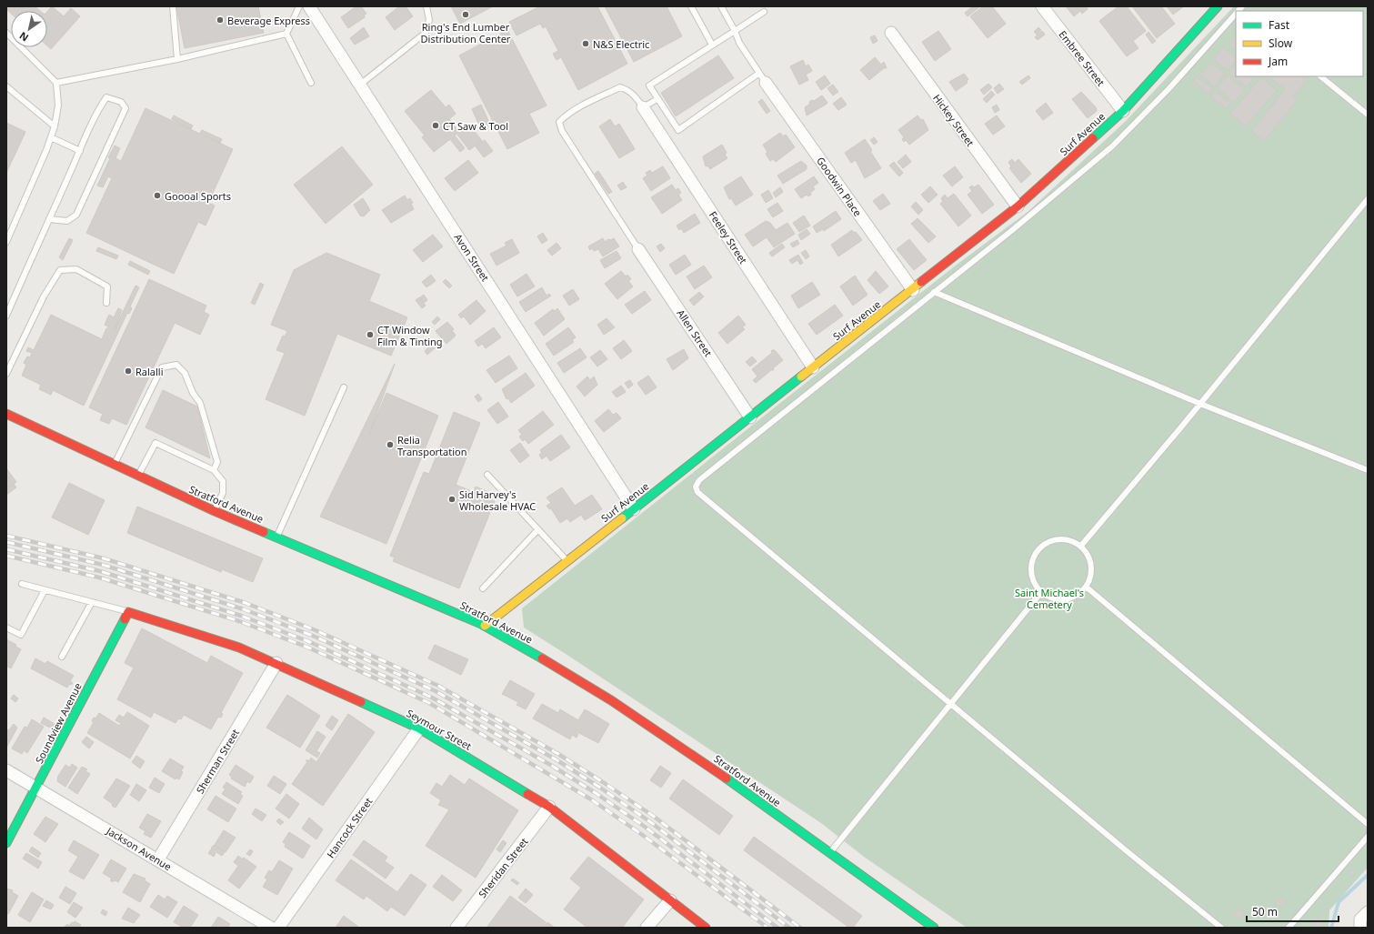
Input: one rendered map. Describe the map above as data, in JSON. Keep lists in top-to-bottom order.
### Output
{
  "streets": {
    "street": [
      "Embree Street",
      "Hickey Street",
      "Surf Avenue",
      "Goodwin Place",
      "Feeley Street",
      "Avon Street",
      "Allen Street",
      "Stratford Avenue",
      "Soundview Avenue",
      "Seymour Street",
      "Sherman Street",
      "Hancock Street",
      "Jackson Avenue",
      "Sheridan Street"
    ]
  },
  "crossings": [
    ["Embree Street", "Surf Avenue"],
    ["Hickey Street", "Surf Avenue"],
    ["Surf Avenue", "Goodwin Place"],
    ["Surf Avenue", "Feeley Street"],
    ["Surf Avenue", "Avon Street"],
    ["Surf Avenue", "Allen Street"],
    ["Surf Avenue", "Stratford Avenue"],
    ["Soundview Avenue", "Seymour Street"],
    ["Soundview Avenue", "Jackson Avenue"],
    ["Seymour Street", "Sherman Street"],
    ["Seymour Street", "Hancock Street"],
    ["Seymour Street", "Sheridan Street"],
    ["Sherman Street", "Jackson Avenue"]
  ],
  "parks": ["Saint Michael's Cemetery"],
  "places": [
    "Ring's End Lumber Distribution Center",
    "Beverage Express",
    "N&S Electric",
    "CT Saw & Tool",
    "Goooal Sports",
    "CT Window Film & Tinting",
    "Ralalli",
    "Relia Transportation",
    "Sid Harvey's Wholesale HVAC"
  ],
  "legend": ["Fast", "Slow", "Jam"],
  "scale_bar": "50 m",
  "north": "bottom left"
}
